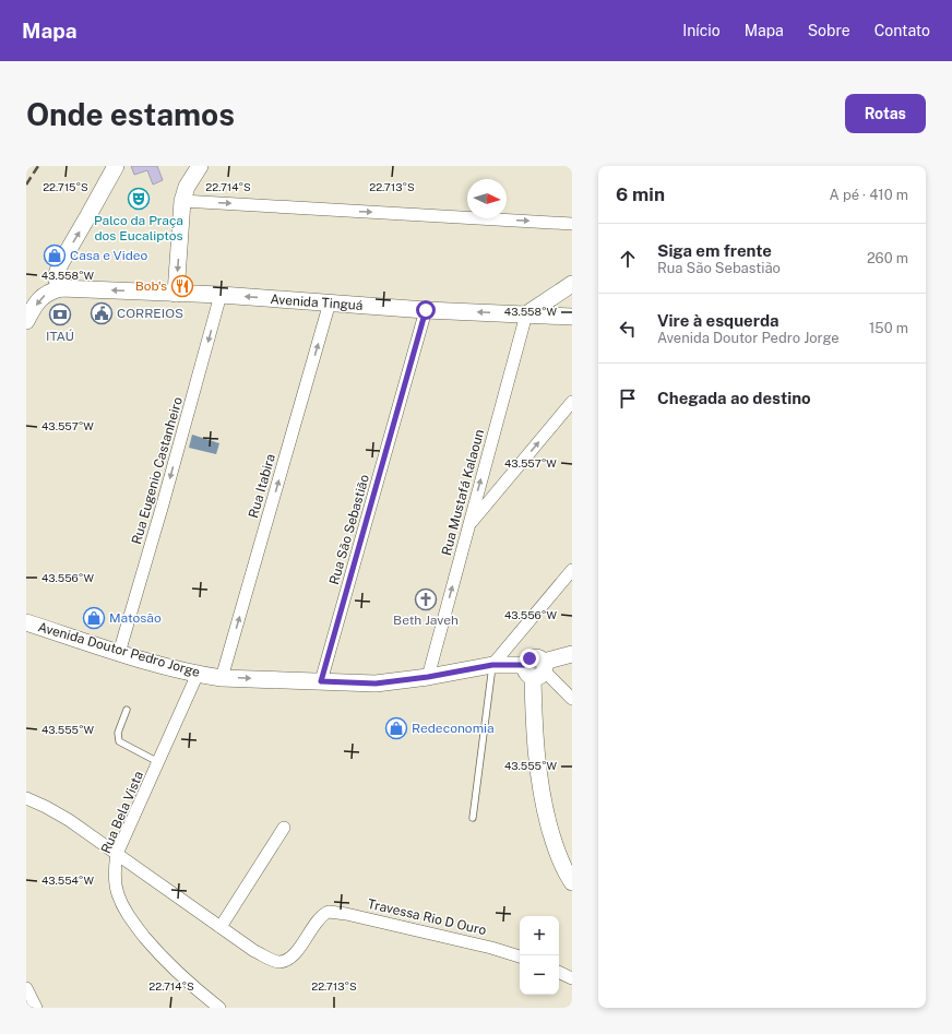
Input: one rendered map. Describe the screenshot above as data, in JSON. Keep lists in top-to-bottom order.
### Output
{
  "streets": {
    "street": [
      "Avenida Tinguá",
      "Rua Eugenio Castanheiro",
      "Rua Itabira",
      "Rua Mustafá Kalaoun",
      "Rua São Sebastião",
      "Avenida Doutor Pedro Jorge",
      "Rua Bela Vista",
      "Travessa Rio D Ouro"
    ]
  },
  "crossings": [
    ["Avenida Tinguá", "Rua Eugenio Castanheiro"],
    ["Avenida Tinguá", "Rua Itabira"],
    ["Avenida Tinguá", "Rua Mustafá Kalaoun"],
    ["Avenida Tinguá", "Rua São Sebastião"],
    ["Rua Eugenio Castanheiro", "Avenida Doutor Pedro Jorge"],
    ["Rua Itabira", "Avenida Doutor Pedro Jorge"],
    ["Rua Mustafá Kalaoun", "Avenida Doutor Pedro Jorge"],
    ["Rua São Sebastião", "Avenida Doutor Pedro Jorge"],
    ["Avenida Doutor Pedro Jorge", "Rua Bela Vista"],
    ["Rua Bela Vista", "Travessa Rio D Ouro"]
  ],
  "one_way": ["Rua Eugenio Castanheiro", "Rua Itabira"],
  "places": {
    "theatre": ["Palco da Praça dos Eucaliptos"],
    "shop": ["Casa e Video", "Matosão", "Redeconomia"],
    "restaurant": ["Bob's"],
    "public building": ["CORREIOS"],
    "bank": ["ITAÚ"],
    "church": ["Beth Javeh"]
  },
  "north": "right",
  "page": {
    "header": "Mapa",
    "nav": [
      "Início",
      "Mapa",
      "Sobre",
      "Contato"
    ],
    "buttons": "Rotas",
    "title": "Onde estamos",
    "heading": ["6 min", "A pé · 410 m"],
    "list": [
      ["Siga em frente", "Rua São Sebastião", "260 m"],
      ["Vire à esquerda", "Avenida Doutor Pedro Jorge", "150 m"],
      "Chegada ao destino"
    ],
    "map_buttons": ["+", "−"]
  },
  "coordinates": [
    "22.715°S",
    "22.714°S",
    "22.713°S",
    "43.558°W",
    "43.557°W",
    "43.556°W",
    "43.555°W",
    "43.554°W"
  ]
}
